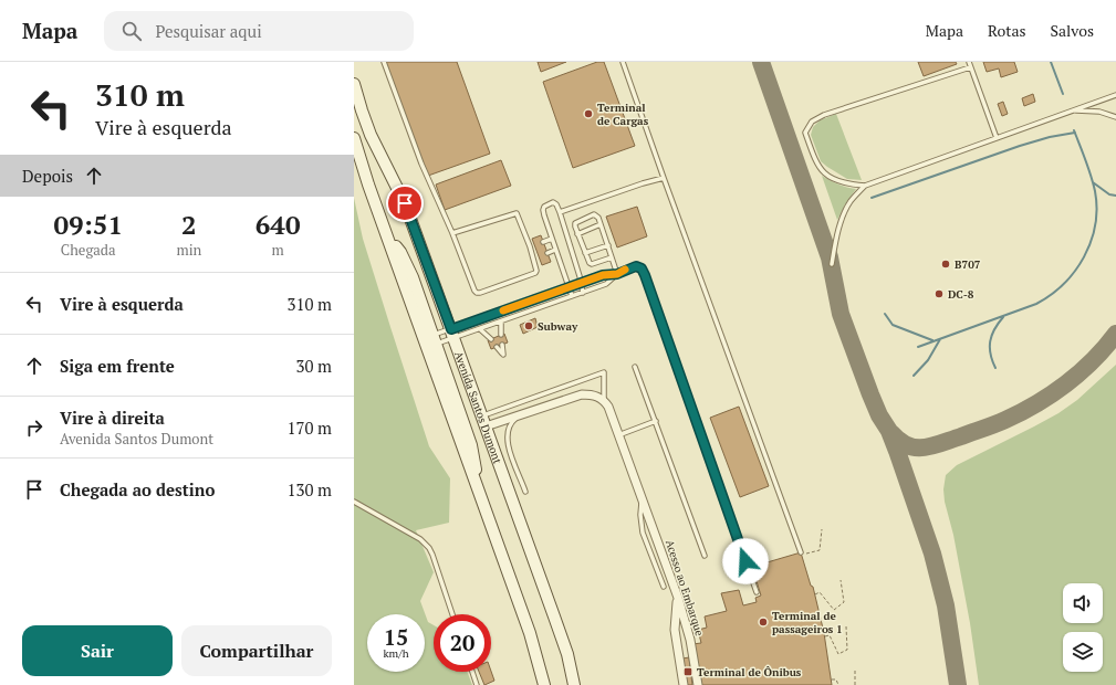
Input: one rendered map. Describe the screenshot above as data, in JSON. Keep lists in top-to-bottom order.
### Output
{
  "streets": {
    "main road": ["Avenida Santos Dumont"],
    "street": ["Acesso ao Embarque"]
  },
  "places": {
    "other": [
      "Terminal de Cargas",
      "B707",
      "DC-8",
      "Subway",
      "Terminal de passageiros 1"
    ],
    "transit": ["Terminal de Ônibus"]
  },
  "page": {
    "header": "Mapa",
    "search": "Pesquisar aqui",
    "nav": ["Mapa", "Rotas", "Salvos"],
    "turn": ["310 m", "Vire à esquerda"],
    "then": "Depois",
    "eta": [
      "09:51",
      "Chegada",
      "2",
      "min",
      "640",
      "m"
    ],
    "list": [
      {
        "name": "Vire à esquerda",
        "value": "310 m"
      },
      {
        "name": "Siga em frente",
        "value": "30 m"
      },
      {
        "name": "Vire à direita",
        "note": "Avenida Santos Dumont",
        "value": "170 m"
      },
      {
        "name": "Chegada ao destino",
        "value": "130 m"
      }
    ],
    "speed": "15 km/h",
    "limit": "20",
    "buttons": ["Sair", "Compartilhar"]
  }
}
